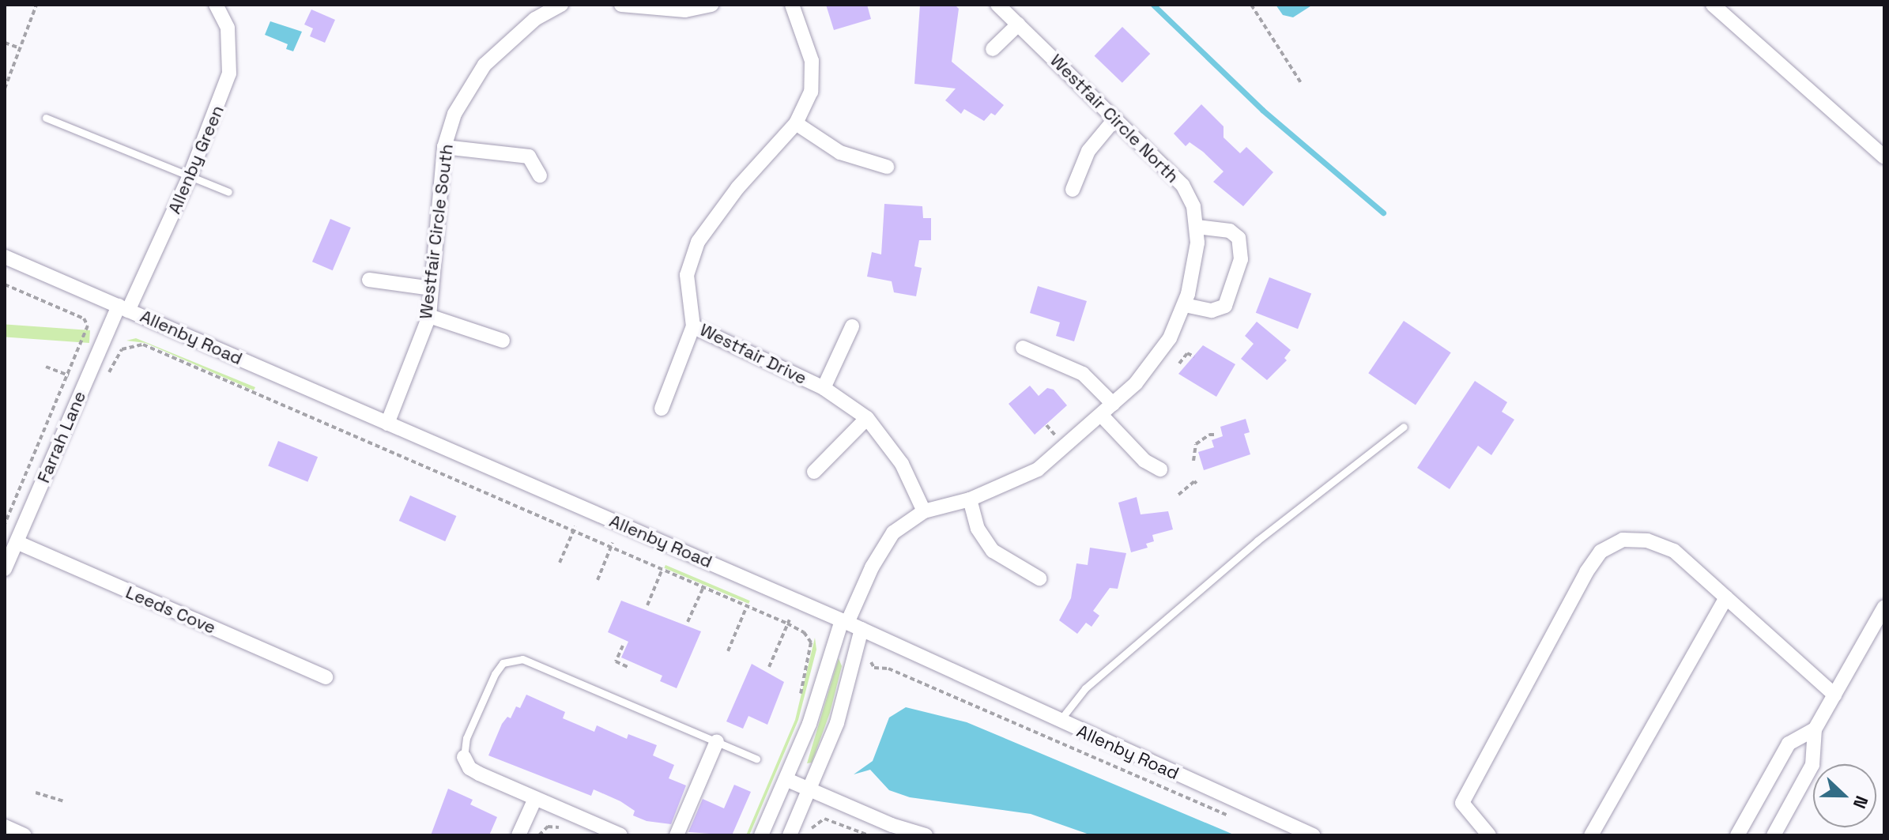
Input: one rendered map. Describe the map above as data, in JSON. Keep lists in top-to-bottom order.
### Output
{
  "streets": {
    "street": [
      "Westfair Circle North",
      "Allenby Green",
      "Westfair Circle South",
      "Allenby Road",
      "Westfair Drive",
      "Farrah Lane",
      "Leeds Cove"
    ]
  },
  "crossings": [
    ["Westfair Circle North", "Allenby Road"],
    ["Westfair Circle North", "Westfair Drive"],
    ["Allenby Green", "Allenby Road"],
    ["Allenby Green", "Farrah Lane"],
    ["Westfair Circle South", "Allenby Road"],
    ["Allenby Road", "Farrah Lane"],
    ["Farrah Lane", "Leeds Cove"]
  ],
  "north": "right"
}
